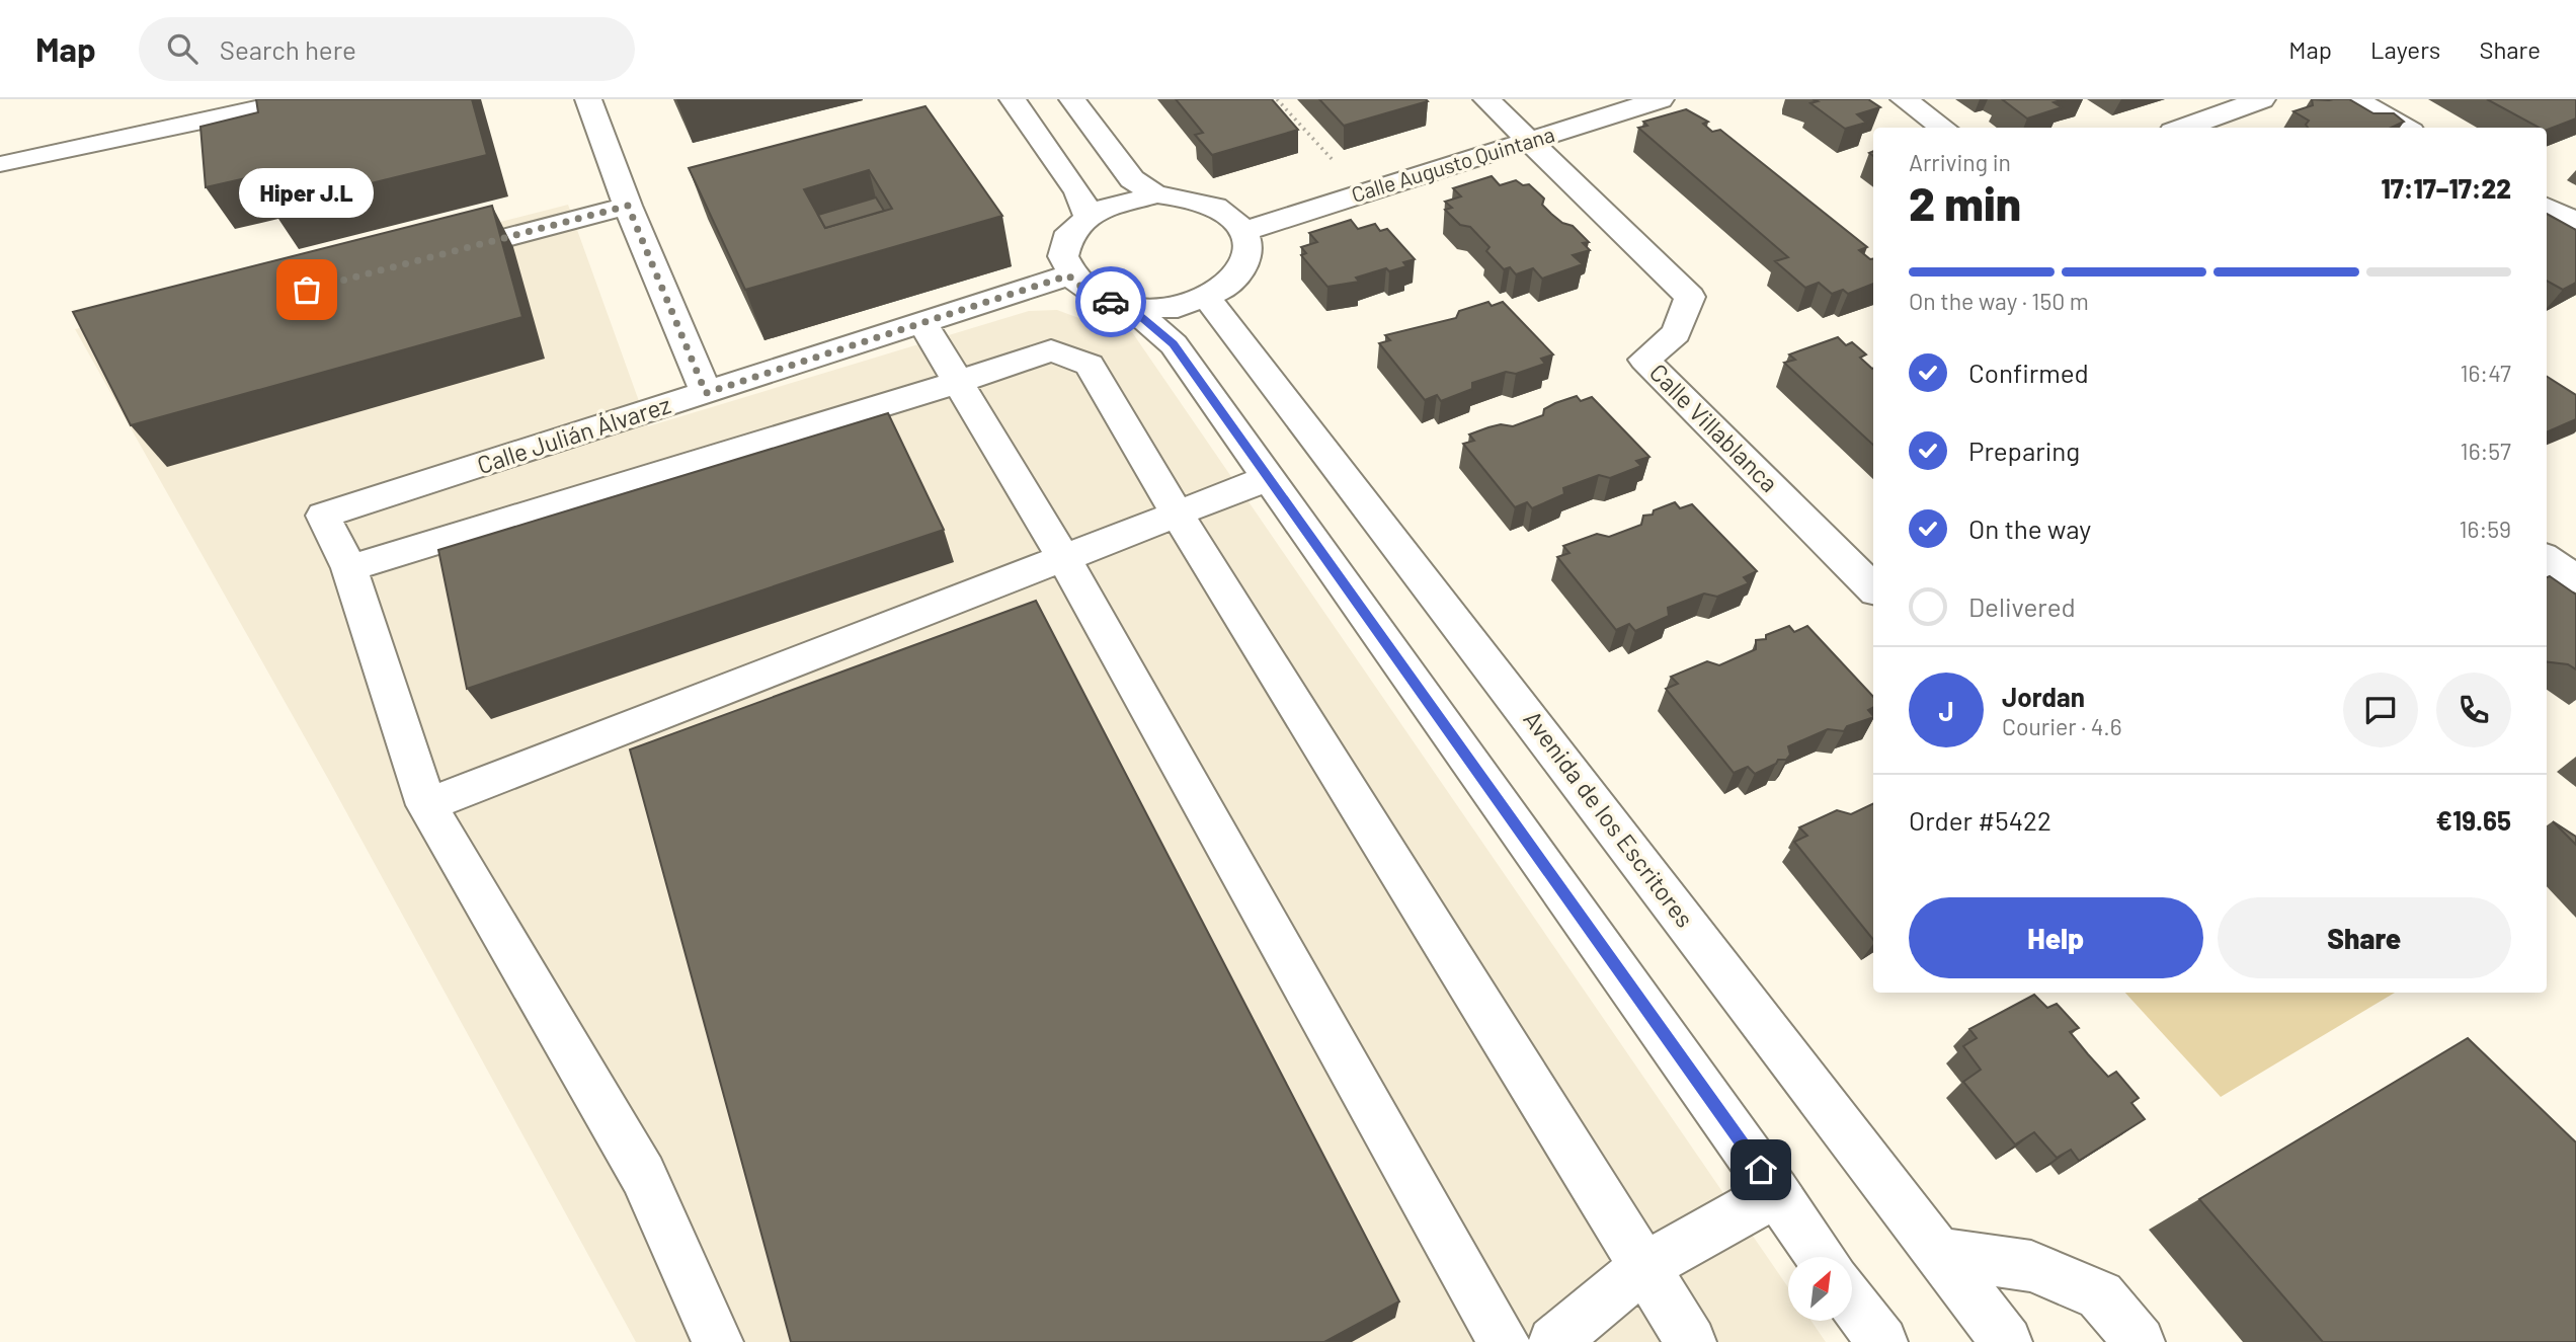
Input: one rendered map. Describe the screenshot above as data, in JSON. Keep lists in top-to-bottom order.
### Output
{
  "streets": {
    "street": [
      "Calle Augusto Quintana",
      "Calle Villablanca",
      "Calle Julián Álvarez",
      "Avenida de los Escritores"
    ]
  },
  "crossings": [
    ["Calle Augusto Quintana", "Calle Villablanca"],
    ["Calle Augusto Quintana", "Calle Julián Álvarez"],
    ["Calle Augusto Quintana", "Avenida de los Escritores"],
    ["Calle Julián Álvarez", "Avenida de los Escritores"]
  ],
  "places": ["Hiper J.L"],
  "north": "top right",
  "page": {
    "header": "Map",
    "search": "Search here",
    "nav": ["Map", "Layers", "Share"],
    "heading": ["2 min", "Arriving in", "17:17–17:22"],
    "panel": [
      "Jordan",
      "Courier · 4.6",
      "Order #5422",
      "€19.65"
    ],
    "bubble": "Hiper J.L",
    "bar": "On the way · 150 m",
    "list": [
      ["Confirmed", "16:47"],
      ["Preparing", "16:57"],
      ["On the way", "16:59"],
      "Delivered"
    ],
    "round": "J",
    "buttons": ["Help", "Share"]
  }
}
